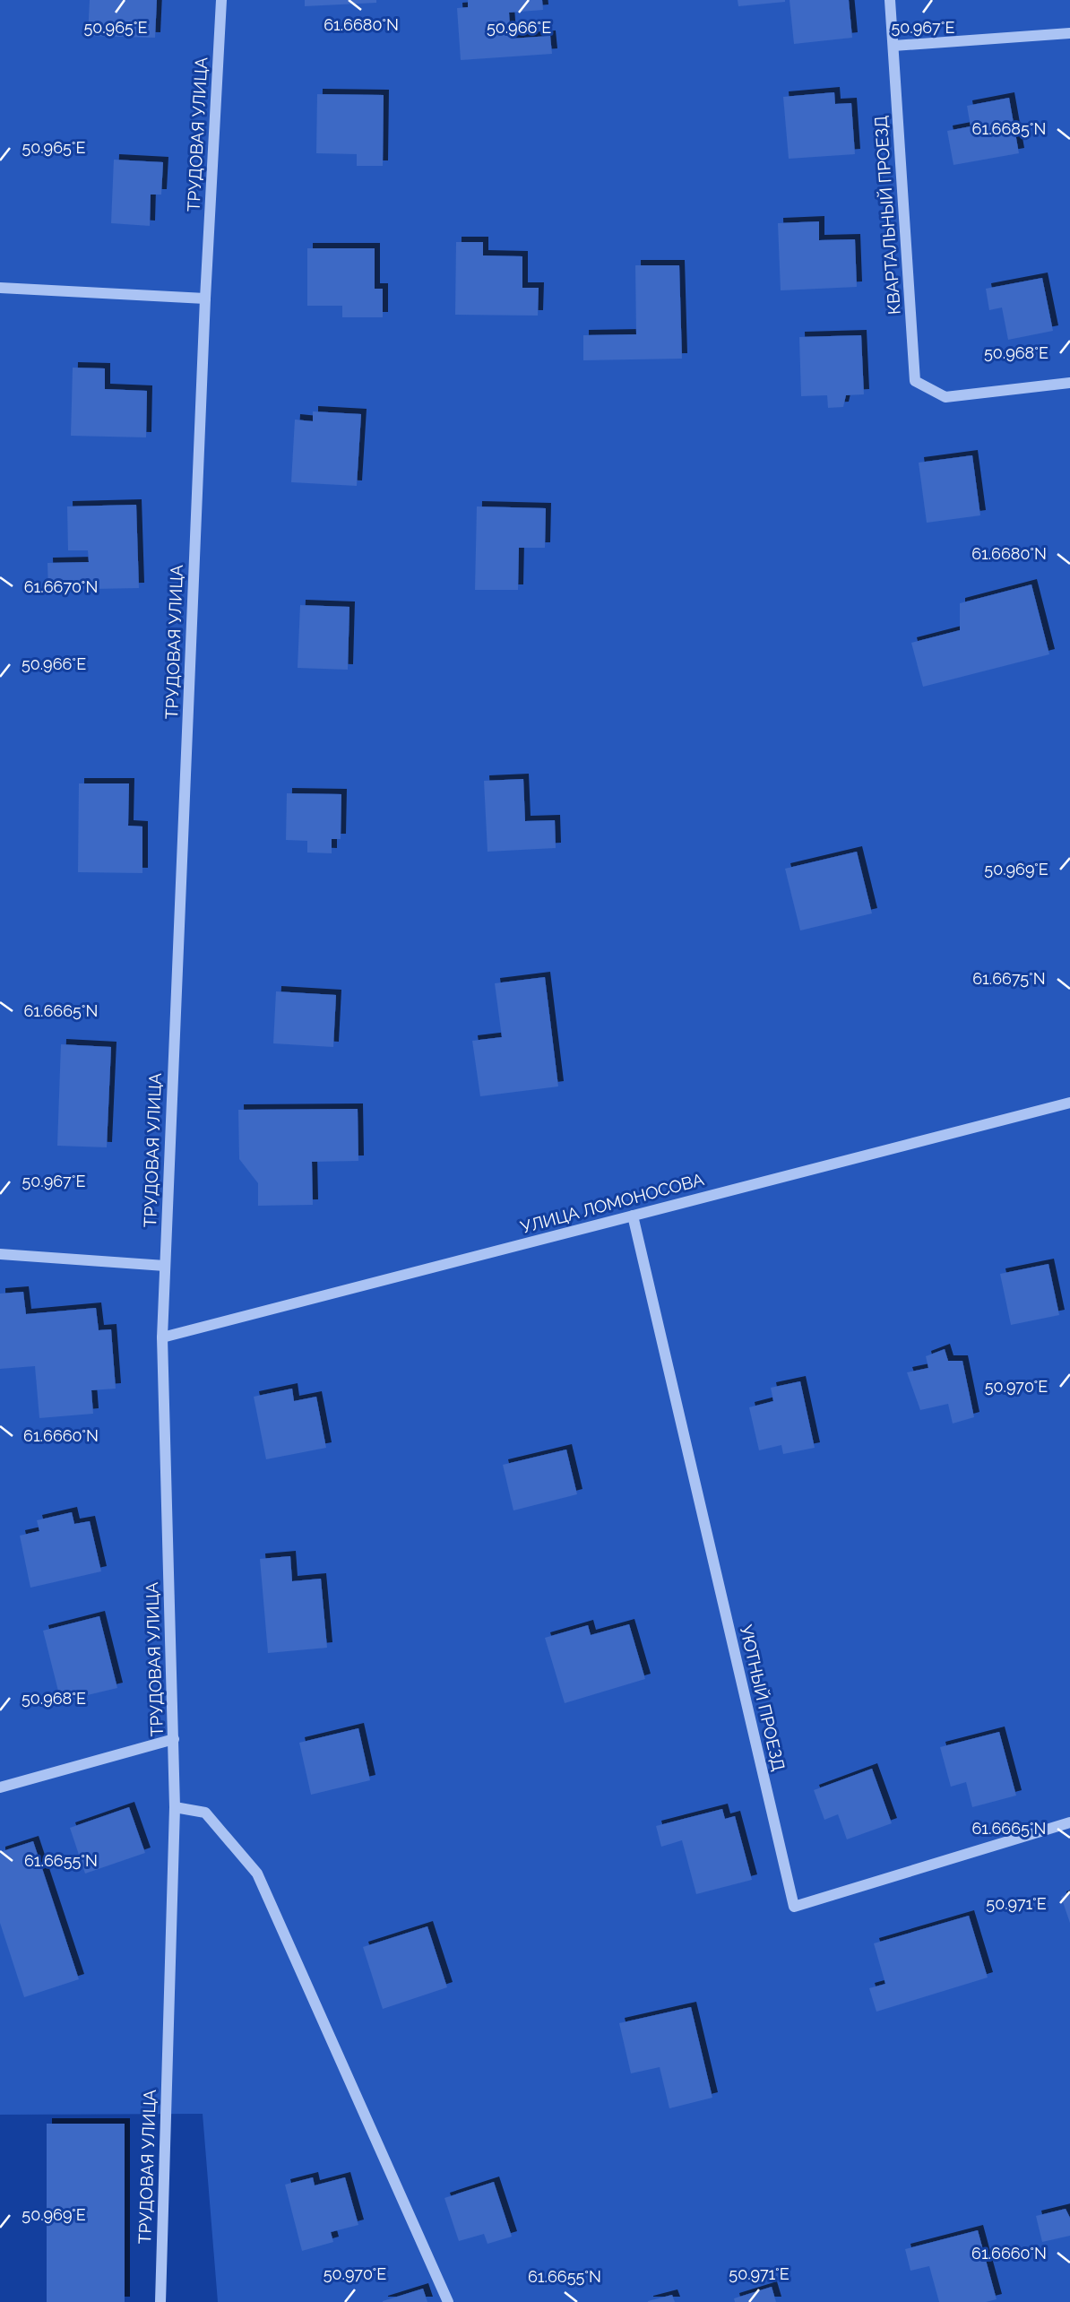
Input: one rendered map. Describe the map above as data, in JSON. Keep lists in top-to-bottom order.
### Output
{
  "streets": {
    "street": [
      "ТРУДОВАЯ УЛИЦА",
      "КВАРТАЛЬНЫЙ ПРОЕЗД",
      "УЛИЦА ЛОМОНОСОВА",
      "УЮТНЫЙ ПРОЕЗД"
    ]
  },
  "crossings": [
    ["ТРУДОВАЯ УЛИЦА", "УЛИЦА ЛОМОНОСОВА"],
    ["УЛИЦА ЛОМОНОСОВА", "УЮТНЫЙ ПРОЕЗД"]
  ],
  "coordinates": [
    "61.6680°N",
    "50.965°E",
    "50.966°E",
    "50.967°E",
    "61.6685°N",
    "50.968°E",
    "61.6670°N",
    "50.969°E",
    "61.6675°N",
    "61.6665°N",
    "50.970°E",
    "61.6660°N",
    "61.6655°N",
    "50.971°E"
  ]
}
